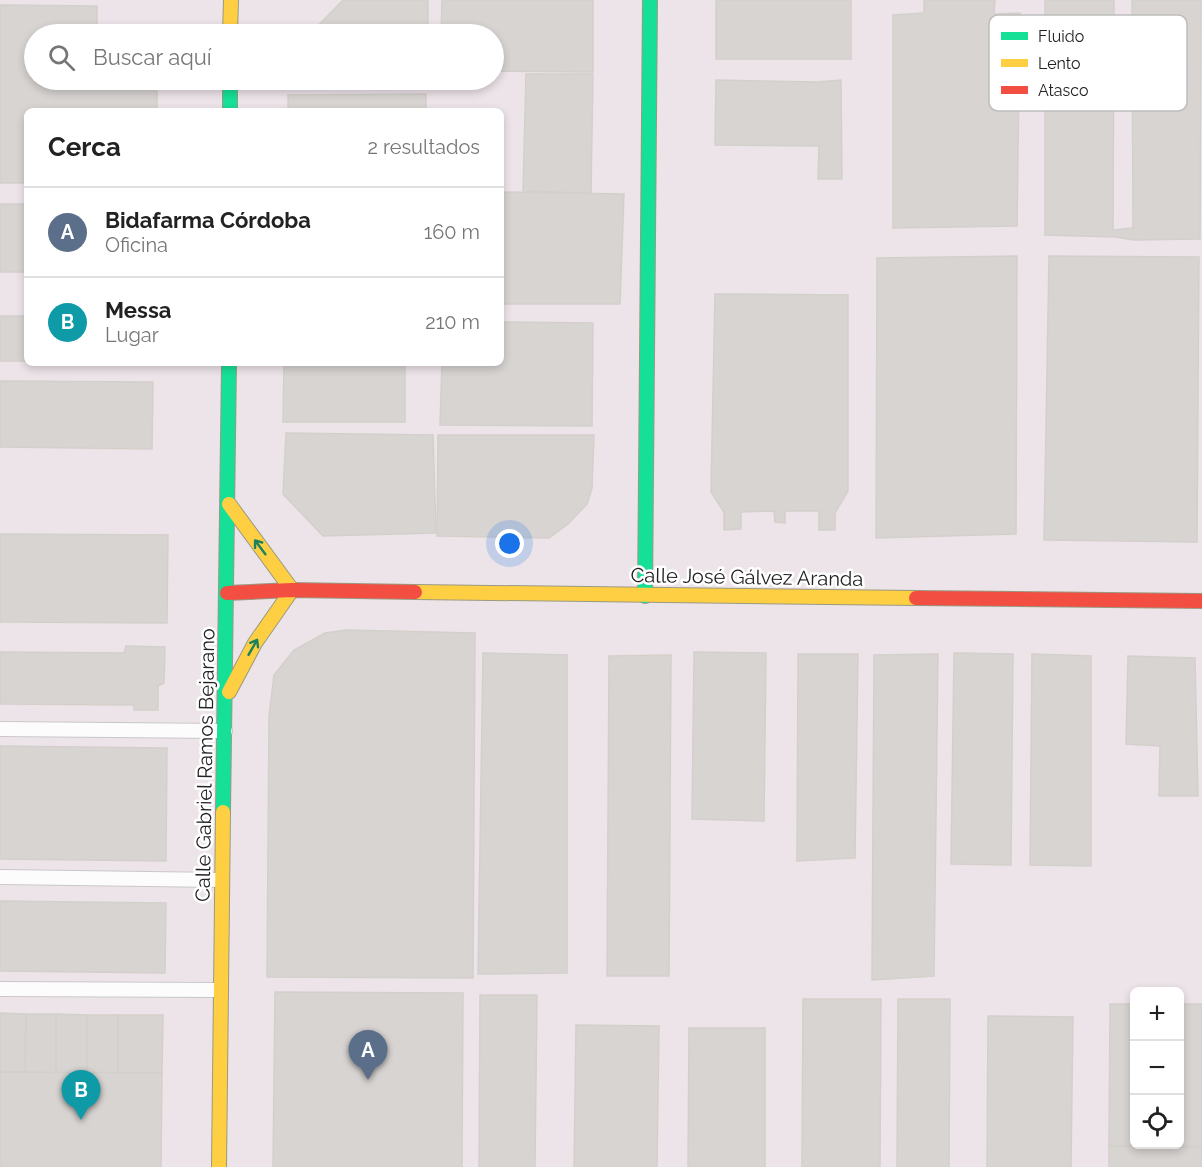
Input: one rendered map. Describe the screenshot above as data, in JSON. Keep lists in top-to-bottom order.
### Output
{
  "streets": {
    "street": ["Calle José Gálvez Aranda", "Calle Gabriel Ramos Bejarano"]
  },
  "crossings": [
    ["Calle José Gálvez Aranda", "Calle Gabriel Ramos Bejarano"]
  ],
  "legend": ["Fluido", "Lento", "Atasco"],
  "page": {
    "search": "Buscar aquí",
    "heading": ["Cerca", "2 resultados"],
    "list": [
      {
        "mark": "A",
        "name": "Bidafarma Córdoba",
        "note": "Oficina",
        "value": "160 m"
      },
      {
        "mark": "B",
        "name": "Messa",
        "note": "Lugar",
        "value": "210 m"
      }
    ],
    "map_buttons": ["+", "−"],
    "pins": ["A", "B"]
  }
}
